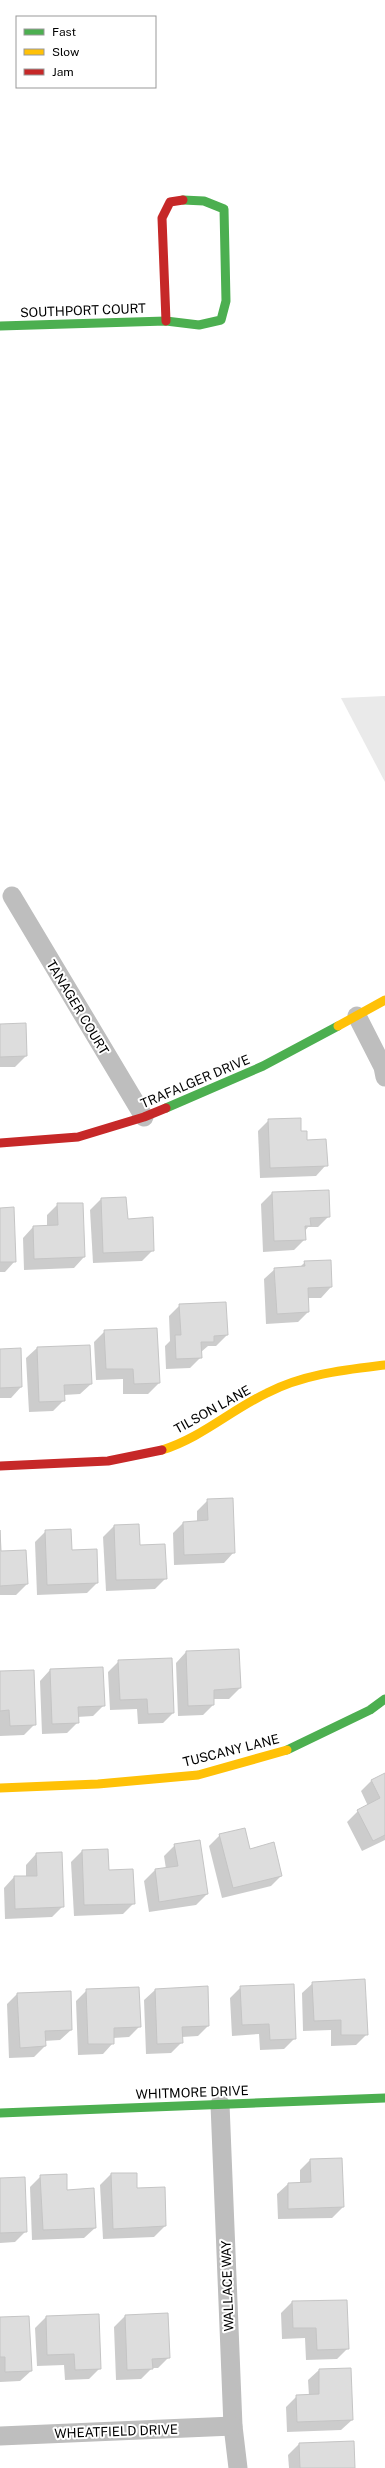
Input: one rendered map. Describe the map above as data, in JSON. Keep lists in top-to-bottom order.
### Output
{
  "streets": {
    "street": [
      "SOUTHPORT COURT",
      "TANAGER COURT",
      "TRAFALGER DRIVE",
      "TILSON LANE",
      "TUSCANY LANE",
      "WHITMORE DRIVE",
      "WALLACE WAY",
      "WHEATFIELD DRIVE"
    ]
  },
  "crossings": [
    ["TANAGER COURT", "TRAFALGER DRIVE"],
    ["WHITMORE DRIVE", "WALLACE WAY"],
    ["WALLACE WAY", "WHEATFIELD DRIVE"]
  ],
  "legend": ["Fast", "Slow", "Jam"]
}
